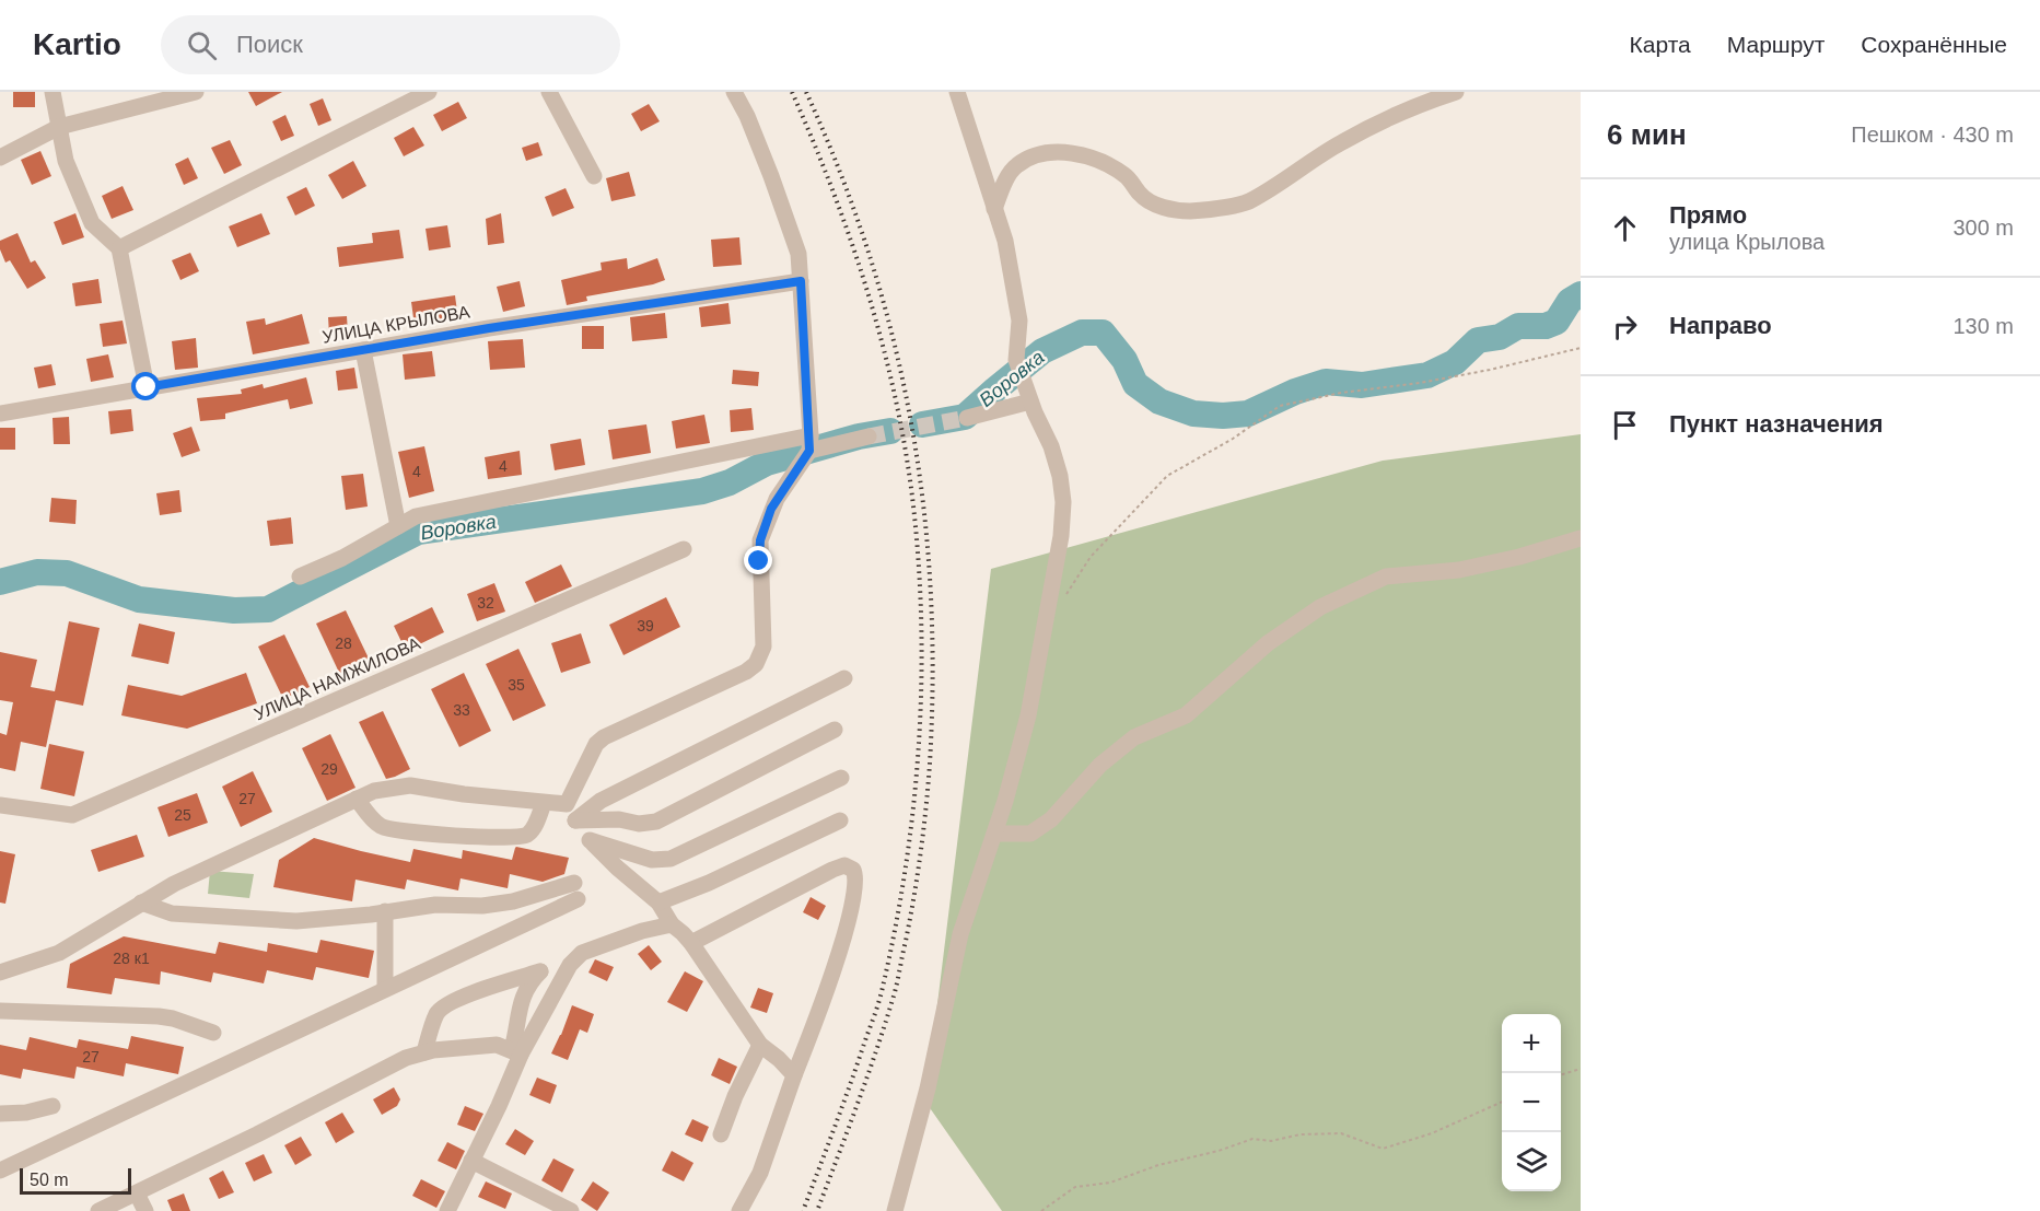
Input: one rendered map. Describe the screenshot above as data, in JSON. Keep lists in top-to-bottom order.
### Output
{
  "streets": {
    "street": ["УЛИЦА КРЫЛОВА", "УЛИЦА НАМЖИЛОВА"]
  },
  "water": ["Воровка"],
  "house_numbers": [
    "4",
    "4",
    "32",
    "39",
    "28",
    "35",
    "33",
    "29",
    "27",
    "25",
    "28 к1",
    "27"
  ],
  "scale_bar": "50 m",
  "page": {
    "header": "Kartio",
    "search": "Поиск",
    "nav": ["Карта", "Маршрут", "Сохранённые"],
    "heading": ["6 мин", "Пешком · 430 m"],
    "list": [
      ["Прямо", "улица Крылова", "300 m"],
      ["Направо", "130 m"],
      "Пункт назначения"
    ],
    "map_buttons": ["+", "−"],
    "scale": "50 m"
  }
}
